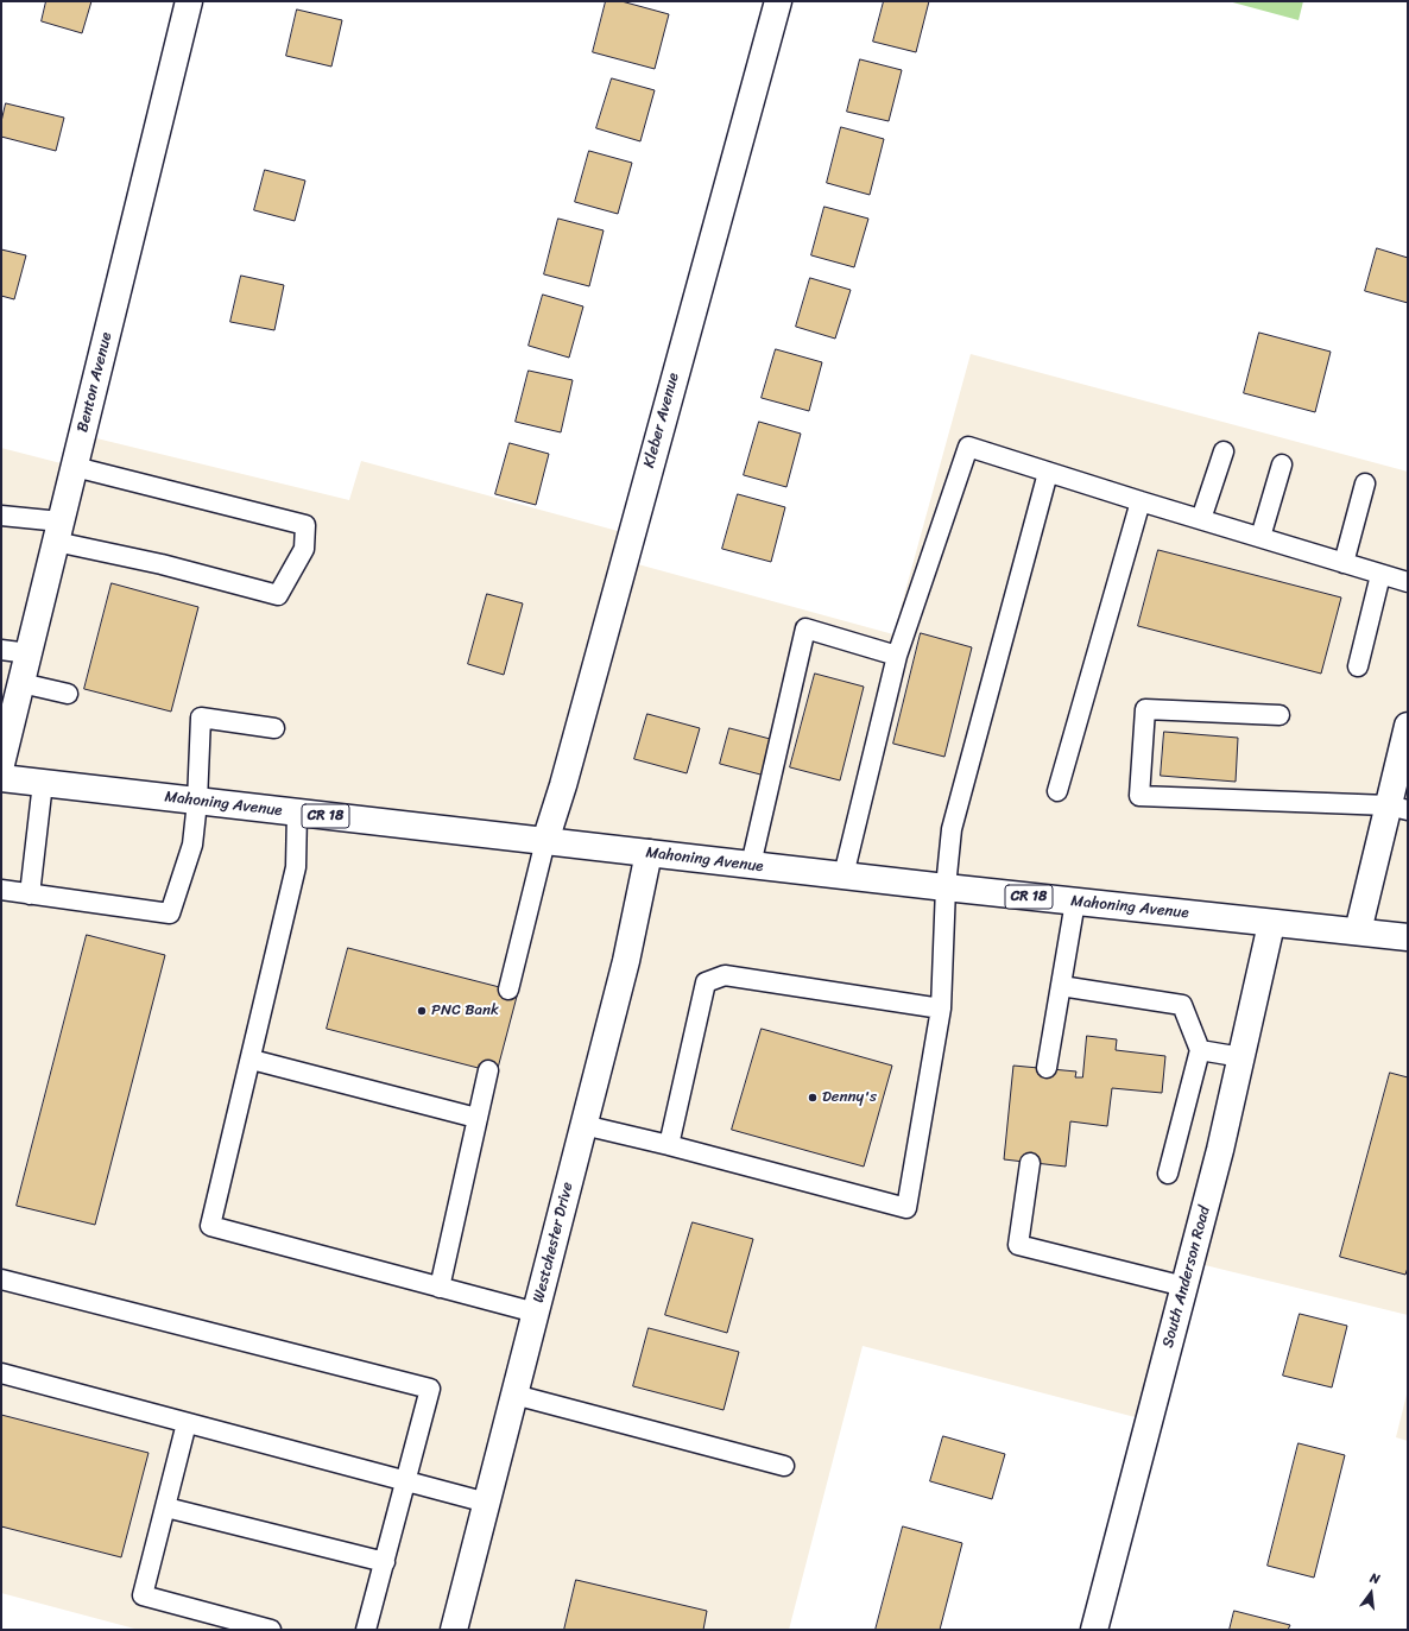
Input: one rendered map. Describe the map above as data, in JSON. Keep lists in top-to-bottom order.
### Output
{
  "streets": {
    "street": [
      "Benton Avenue",
      "Kleber Avenue",
      "Mahoning Avenue",
      "CR 18",
      "Westchester Drive",
      "South Anderson Road"
    ]
  },
  "crossings": [
    ["Kleber Avenue", "Mahoning Avenue"],
    ["Mahoning Avenue", "Westchester Drive"],
    ["Mahoning Avenue", "South Anderson Road"]
  ],
  "places": ["PNC Bank", "Denny's"],
  "north": "top"
}
